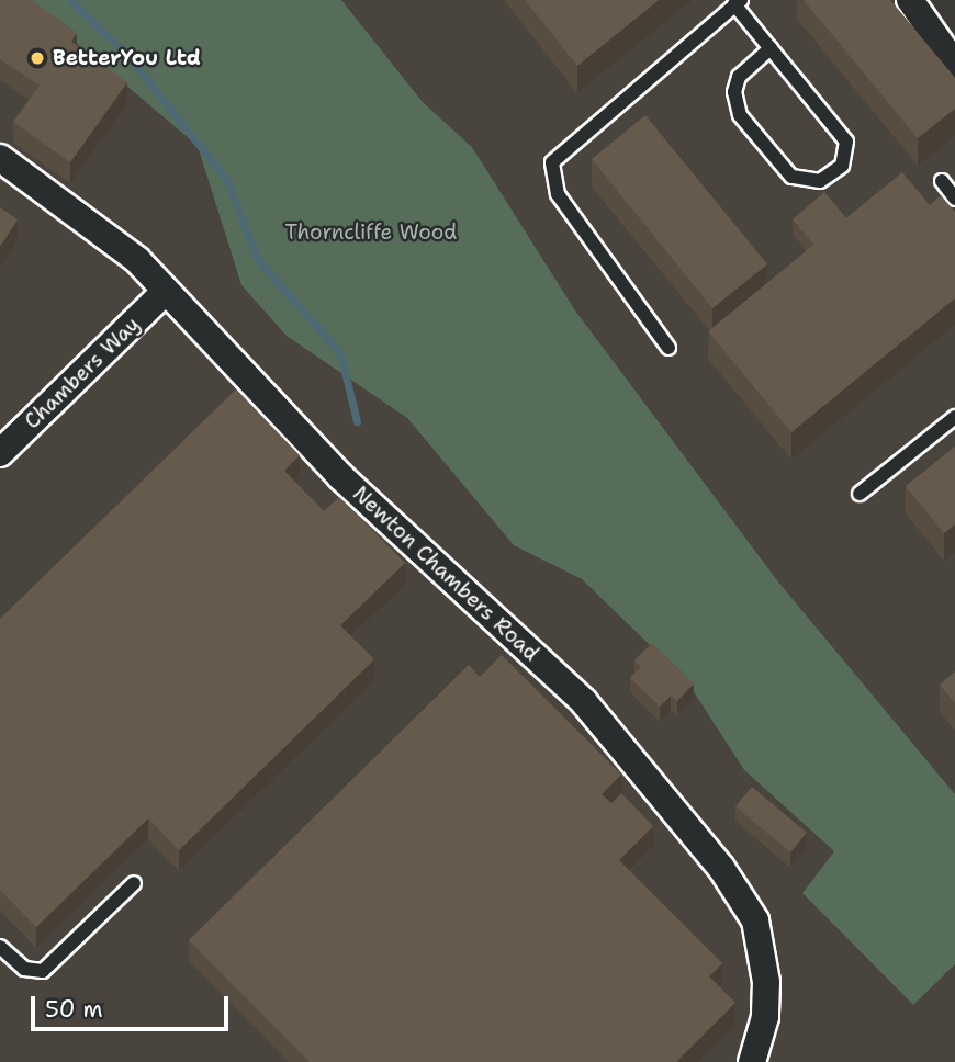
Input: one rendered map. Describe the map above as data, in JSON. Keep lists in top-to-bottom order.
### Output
{
  "streets": {
    "street": ["Chambers Way", "Newton Chambers Road"]
  },
  "crossings": [
    ["Chambers Way", "Newton Chambers Road"]
  ],
  "parks": ["Thorncliffe Wood"],
  "places": ["BetterYou Ltd"],
  "scale_bar": "50 m"
}
